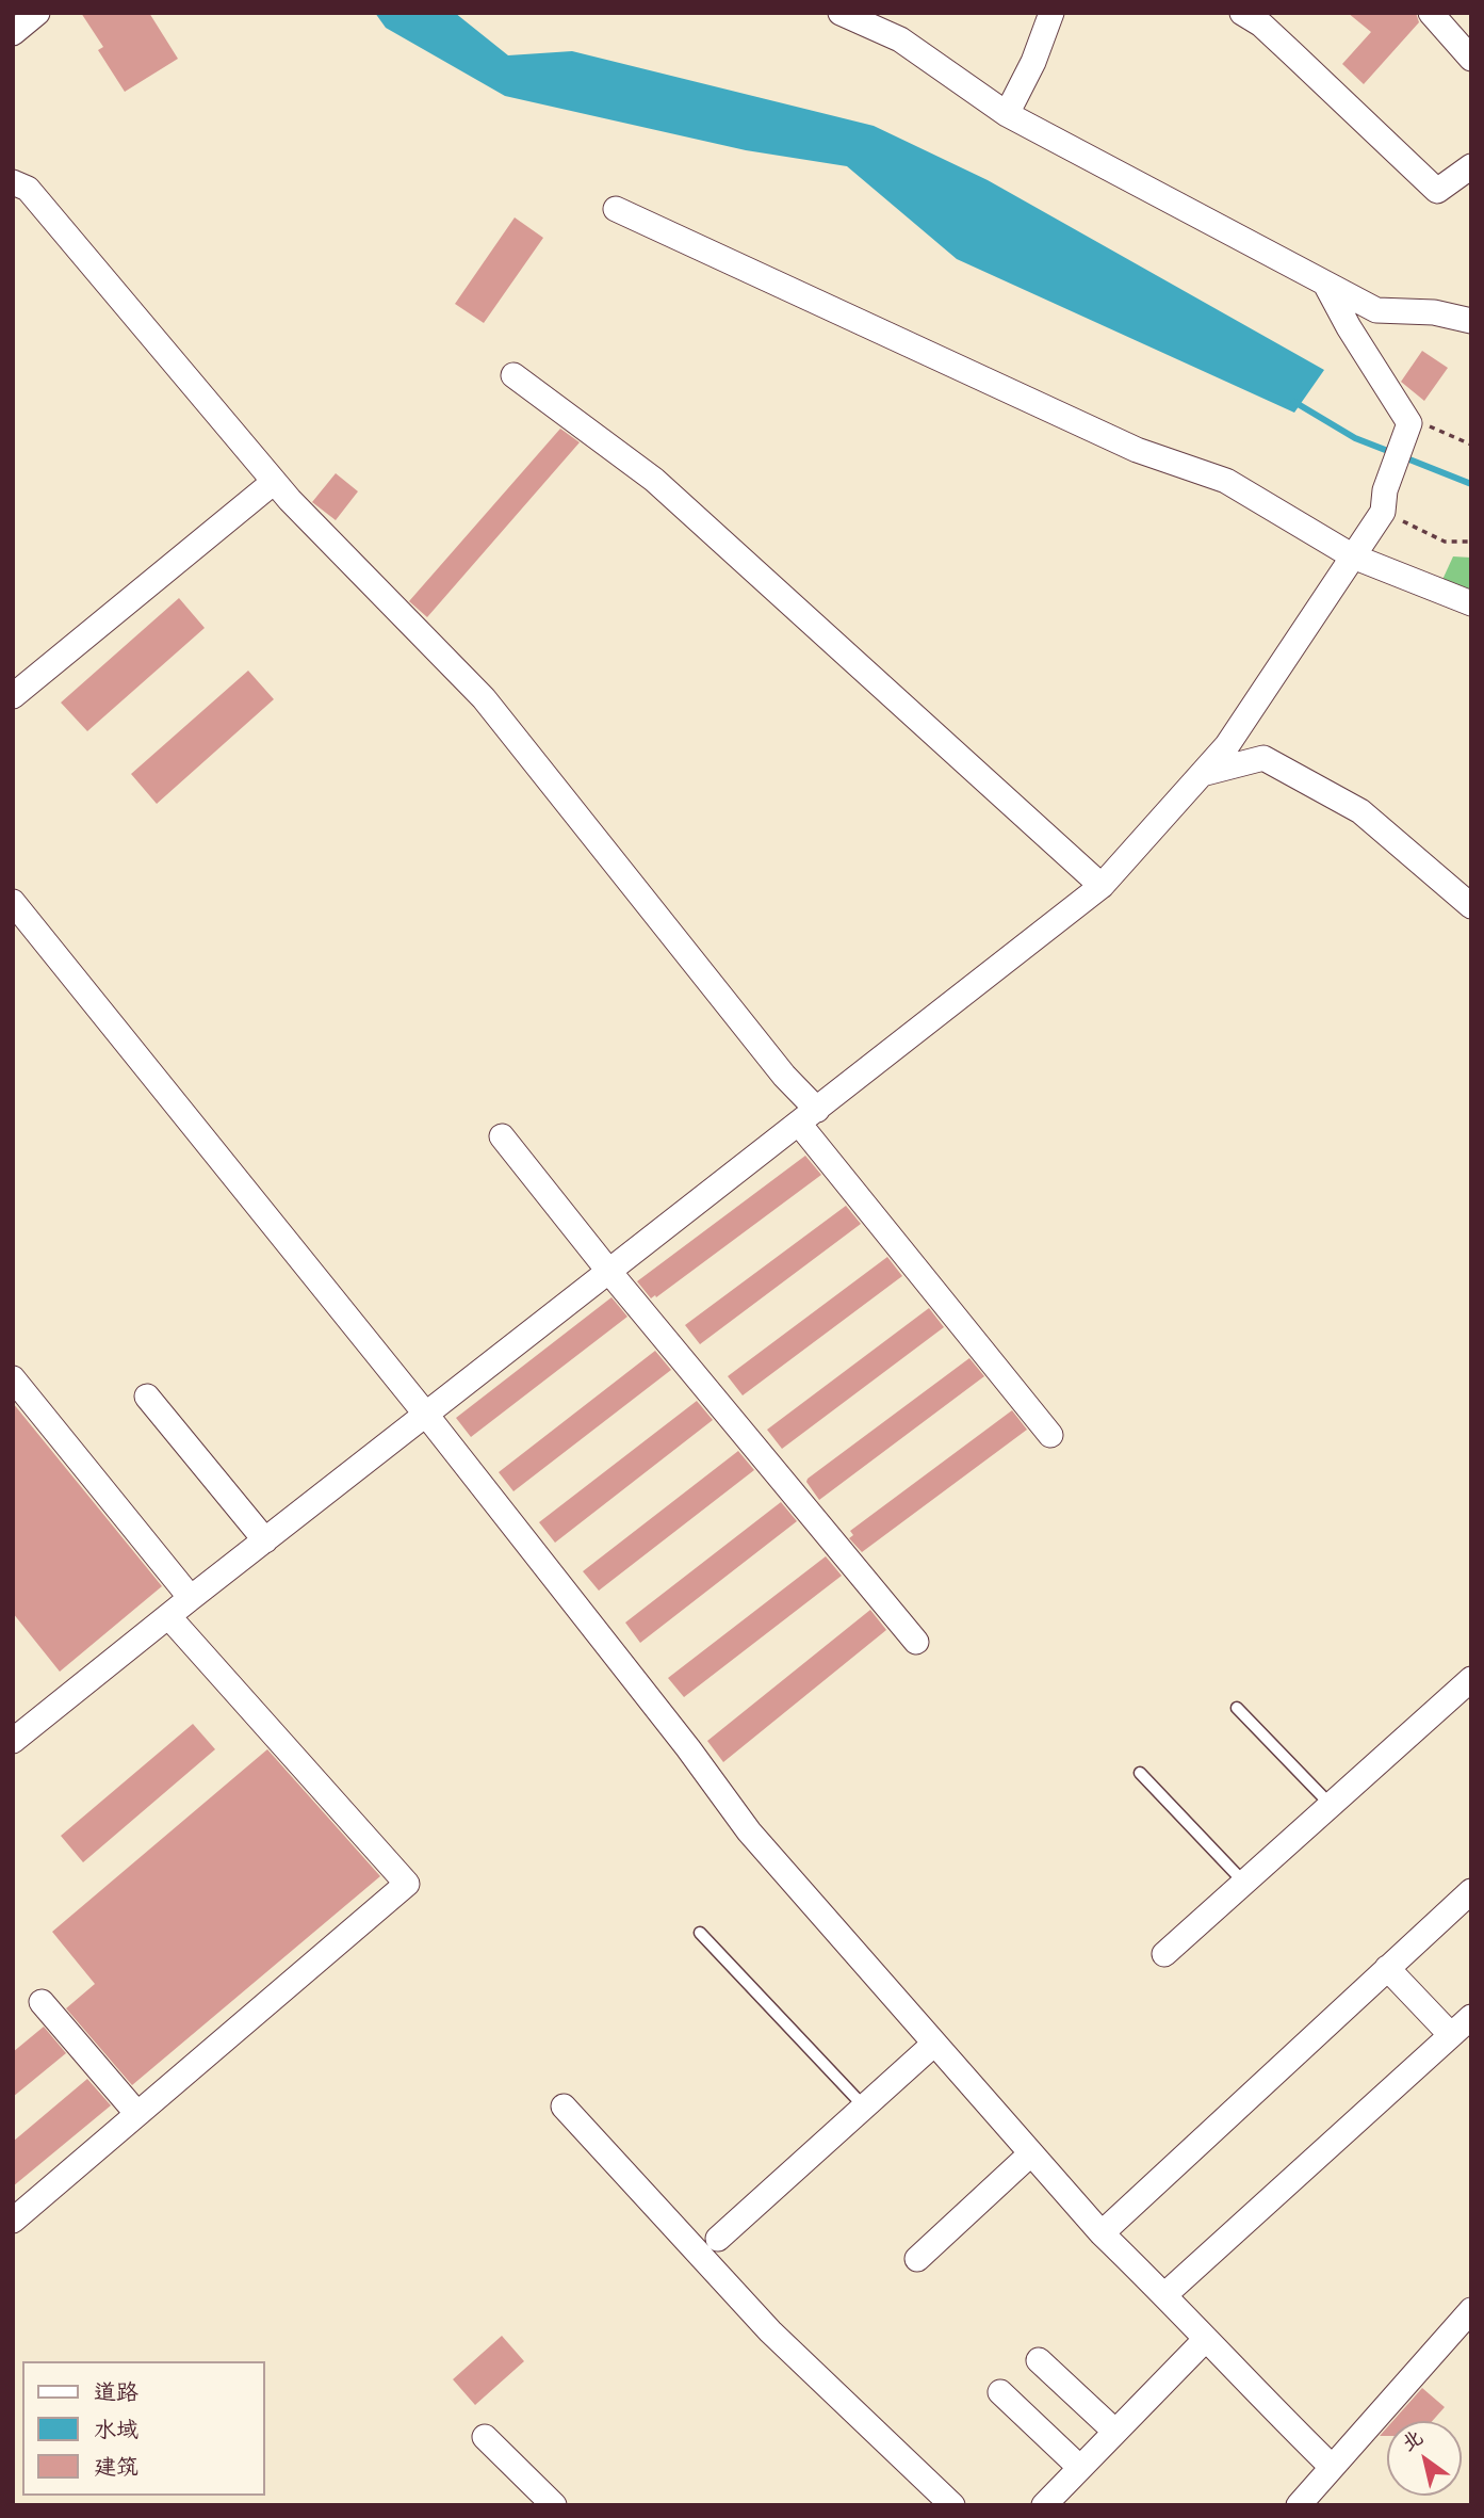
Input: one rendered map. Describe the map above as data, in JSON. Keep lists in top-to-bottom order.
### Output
{
  "legend": ["道路", "水域", "建筑"],
  "north": "top left"
}
